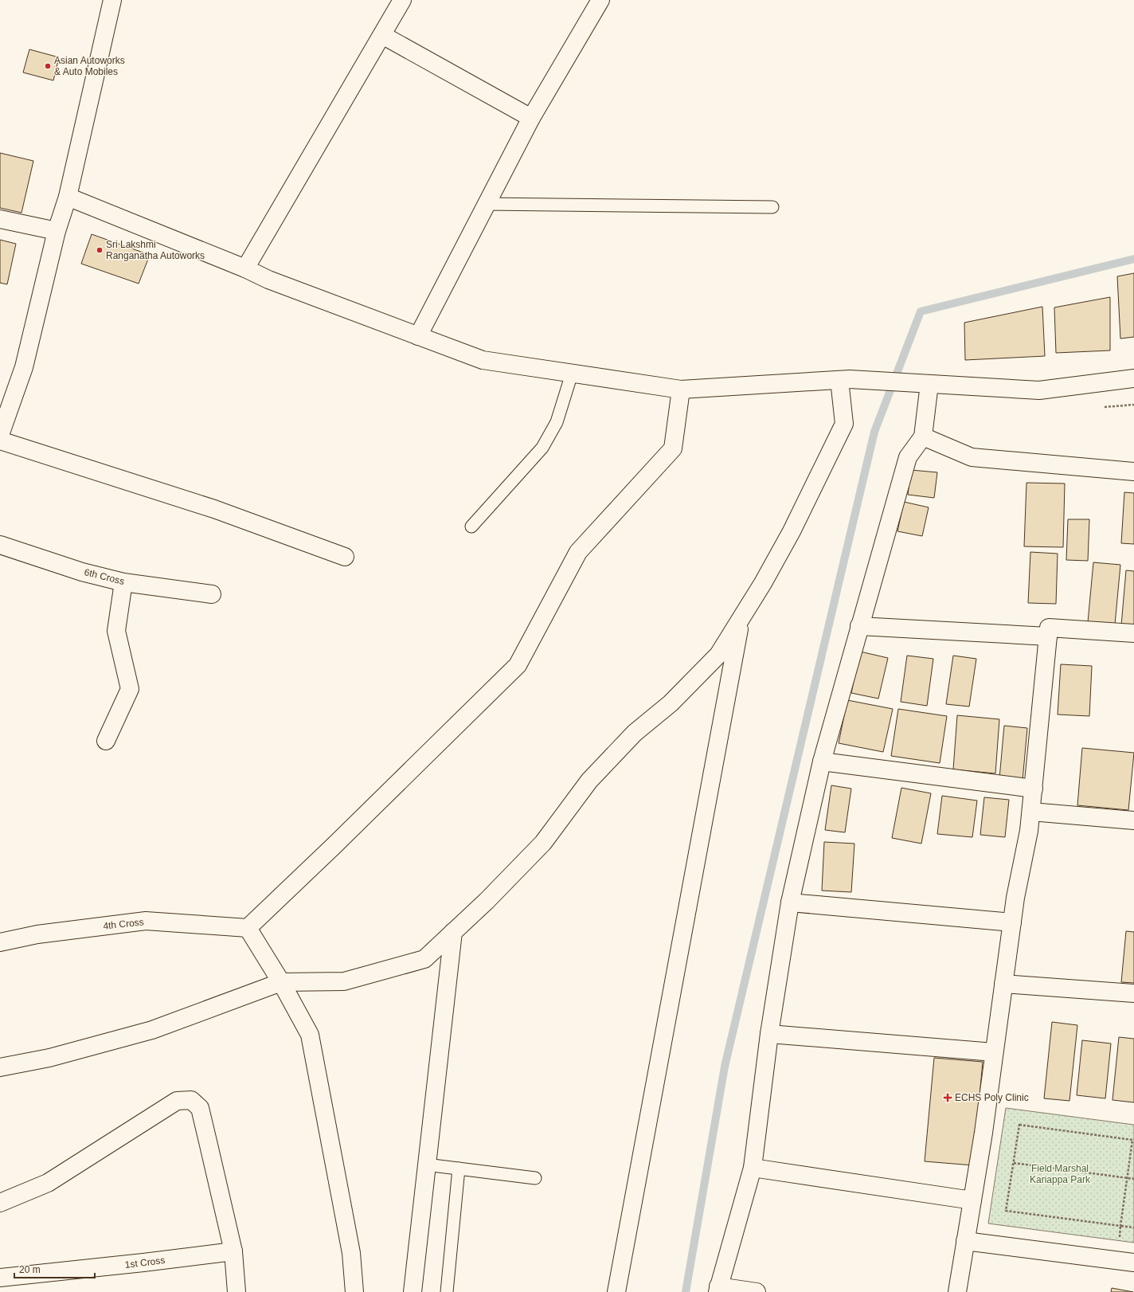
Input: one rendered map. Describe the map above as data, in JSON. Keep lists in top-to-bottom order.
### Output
{
  "streets": {
    "street": ["6th Cross", "4th Cross", "1st Cross"]
  },
  "parks": ["Field Marshal Kariappa Park"],
  "places": {
    "other": ["Asian Autoworks & Auto Mobiles", "Sri Lakshmi Ranganatha Autoworks"],
    "health": ["ECHS Poly Clinic"]
  },
  "scale_bar": "20 m"
}
